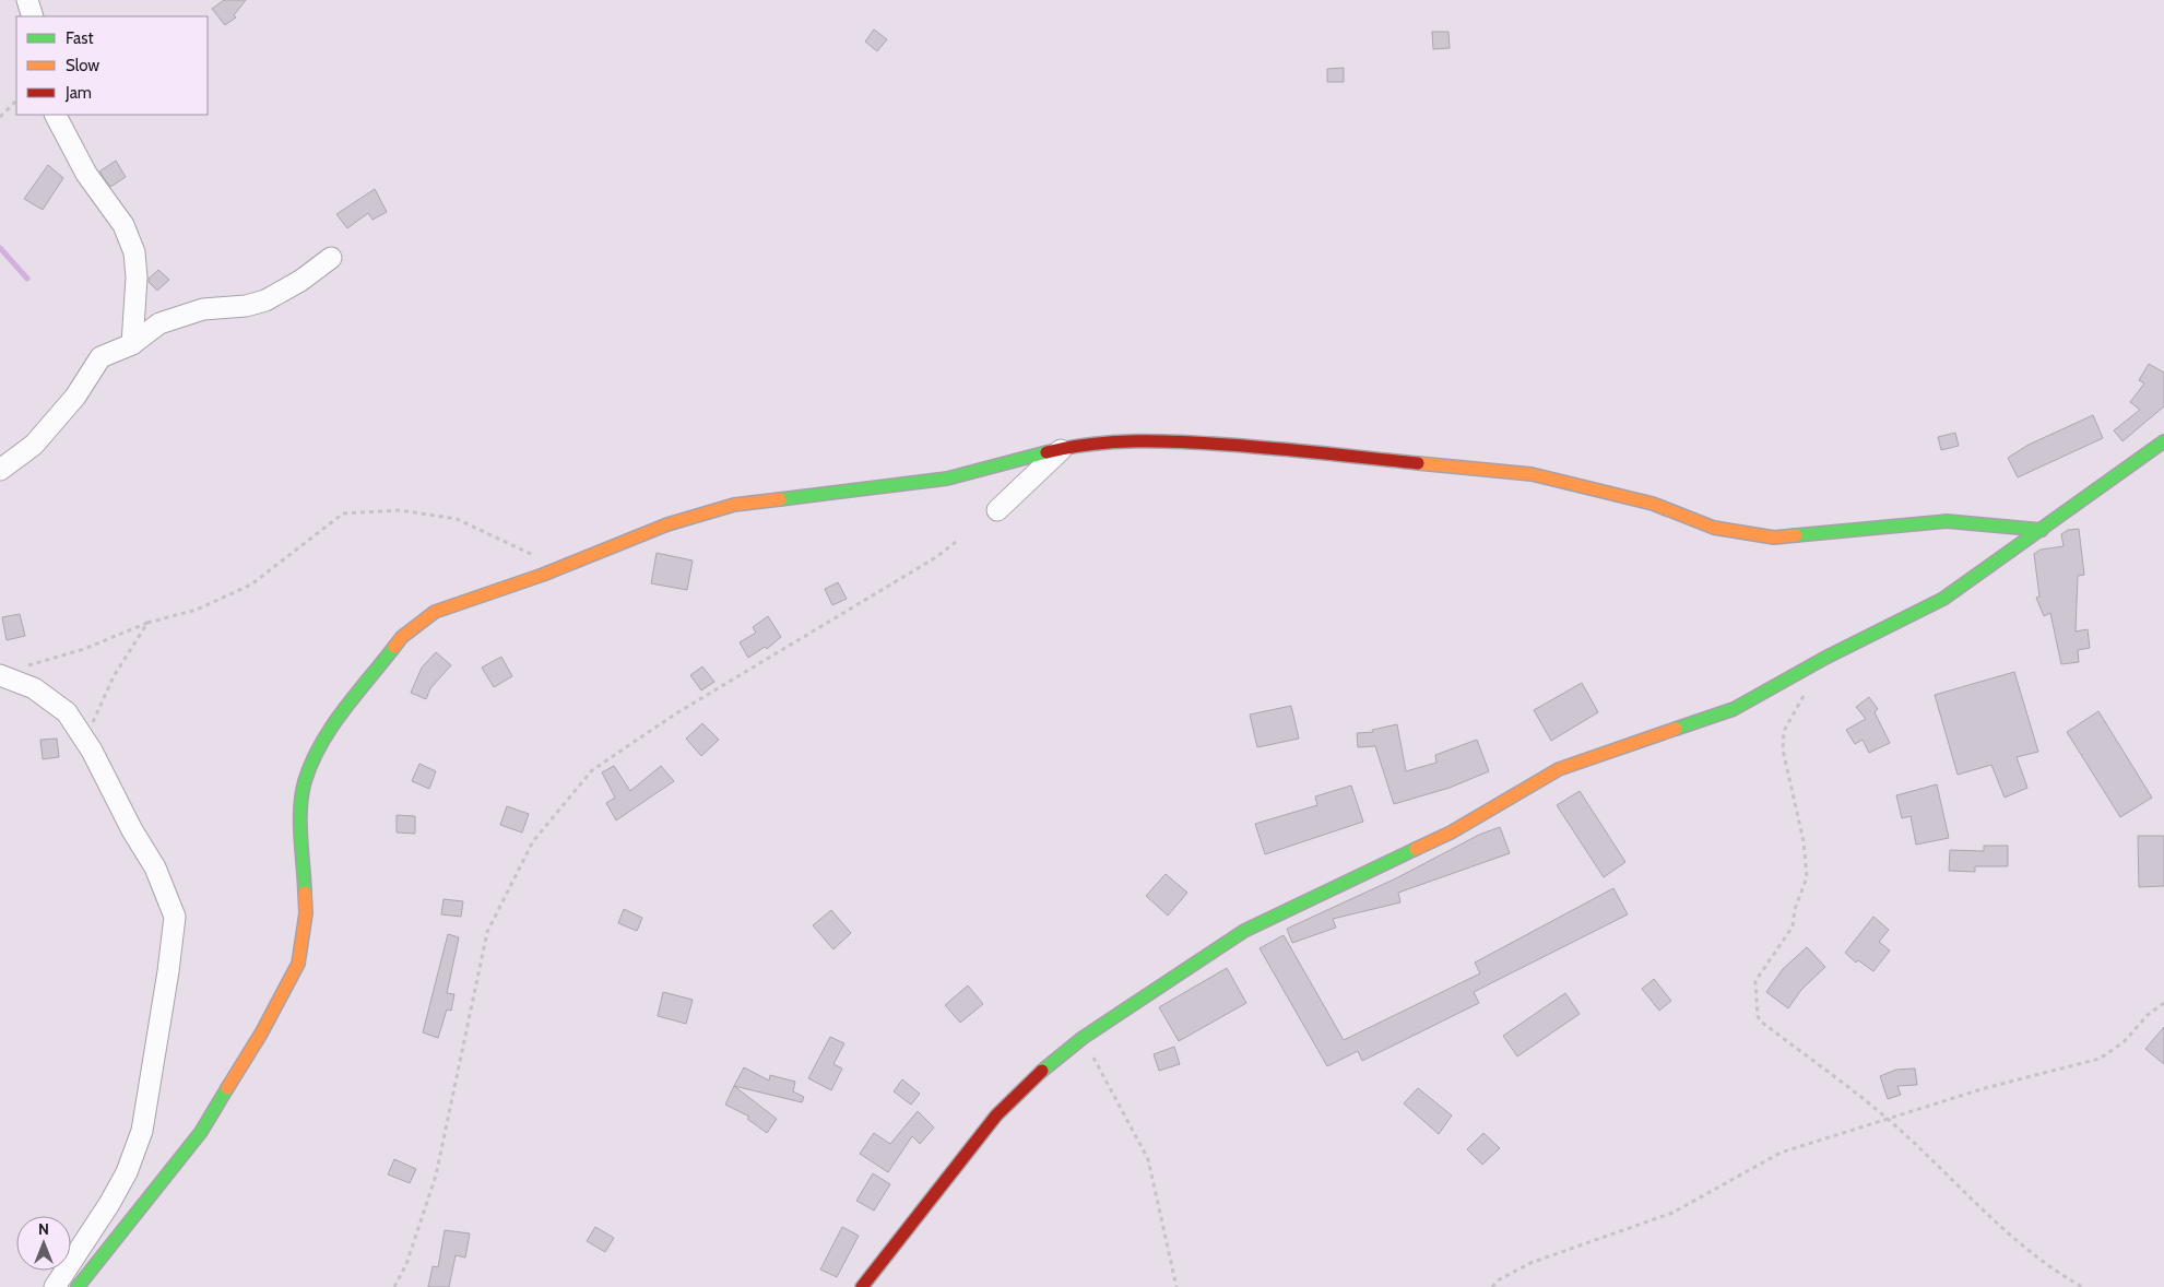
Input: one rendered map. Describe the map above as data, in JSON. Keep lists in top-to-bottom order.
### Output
{
  "legend": ["Fast", "Slow", "Jam"],
  "north": "top"
}
